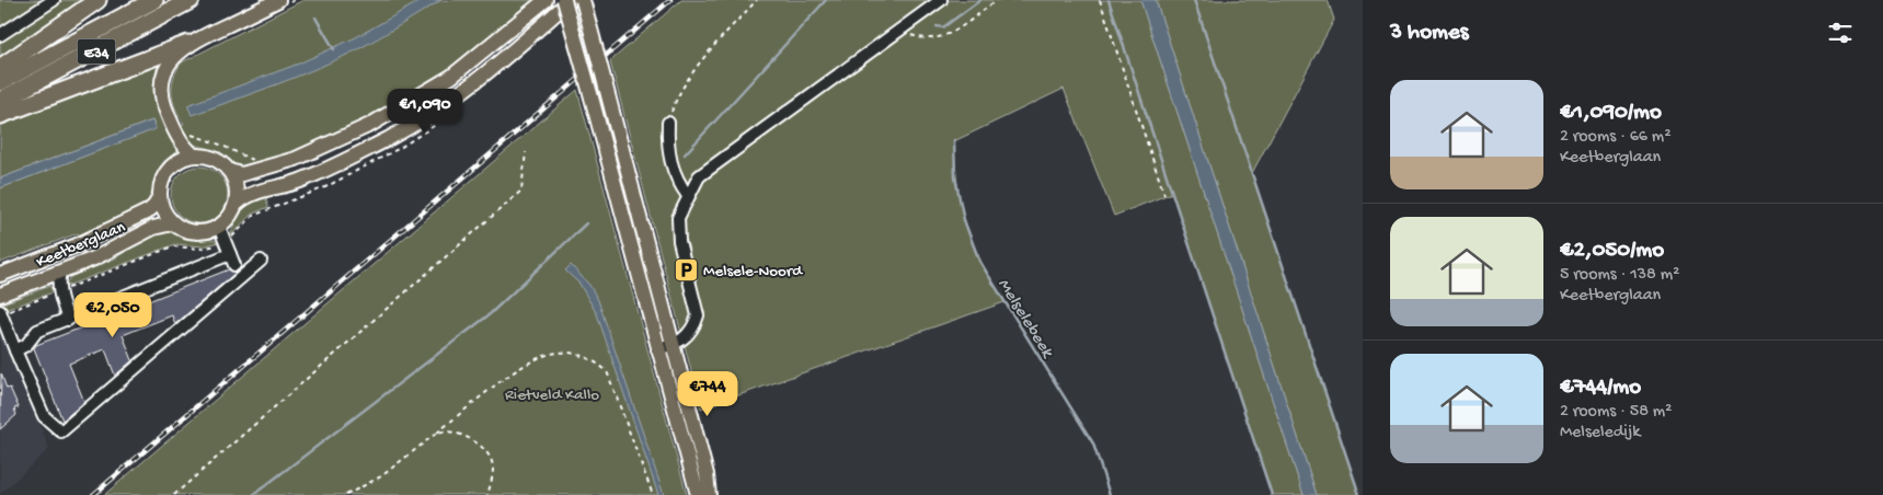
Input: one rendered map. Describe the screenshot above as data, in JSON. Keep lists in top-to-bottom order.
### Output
{
  "streets": {
    "highway": ["E34"],
    "main road": ["Keetberglaan"]
  },
  "water": ["Melselebeek"],
  "parks": ["Rietveld Kallo"],
  "places": {
    "parking": ["Melsele-Noord"]
  },
  "page": {
    "heading": "3 homes",
    "list": [
      {
        "name": "€1,090/mo",
        "note": "2 rooms · 66 m² · Keetberglaan"
      },
      {
        "name": "€2,050/mo",
        "note": "5 rooms · 138 m² · Keetberglaan"
      },
      {
        "name": "€744/mo",
        "note": "2 rooms · 58 m² · Melseledijk"
      }
    ],
    "price": ["€1,090", "€2,050", "€744"]
  }
}
